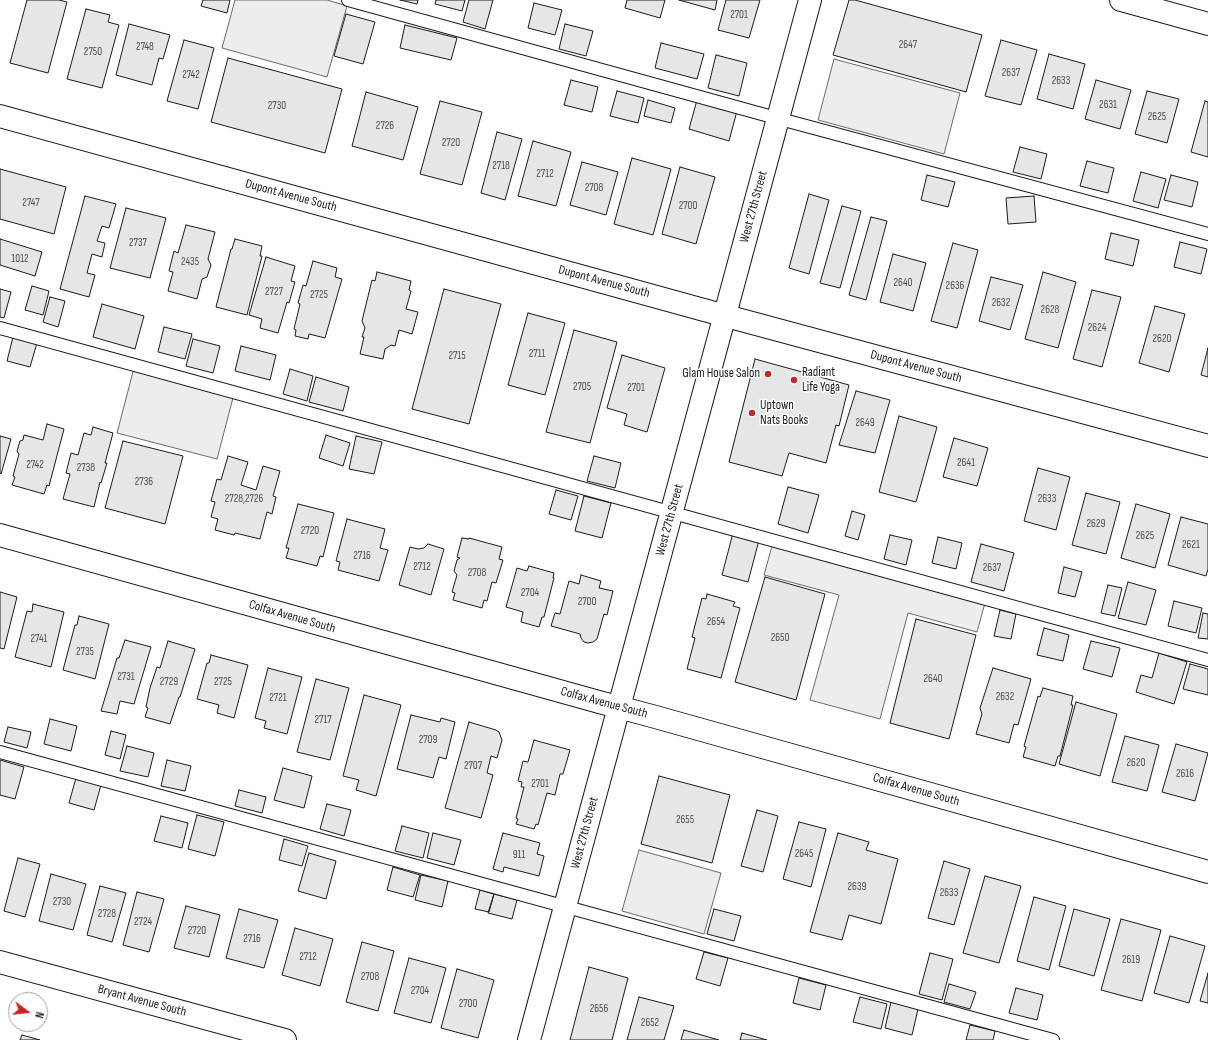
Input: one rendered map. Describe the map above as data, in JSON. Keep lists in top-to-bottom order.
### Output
{
  "streets": {
    "street": [
      "Dupont Avenue South",
      "West 27th Street",
      "Colfax Avenue South",
      "Bryant Avenue South"
    ]
  },
  "crossings": [
    ["Dupont Avenue South", "West 27th Street"],
    ["West 27th Street", "Colfax Avenue South"]
  ],
  "places": ["Glam House Salon", "Radiant Life Yoga", "Uptown Nats Books"],
  "house_numbers": [
    "2701",
    "2647",
    "2748",
    "2750",
    "2637",
    "2742",
    "2633",
    "2631",
    "2730",
    "2625",
    "2726",
    "2720",
    "2718",
    "2712",
    "2708",
    "2747",
    "2700",
    "2737",
    "1012",
    "2435",
    "2640",
    "2636",
    "2727",
    "2725",
    "2632",
    "2628",
    "2624",
    "2620",
    "2711",
    "2715",
    "2705",
    "2701",
    "2649",
    "2641",
    "2742",
    "2738",
    "2736",
    "2728,2726",
    "2633",
    "2629",
    "2720",
    "2625",
    "2621",
    "2716",
    "2712",
    "2637",
    "2708",
    "2704",
    "2700",
    "2654",
    "2650",
    "2741",
    "2735",
    "2731",
    "2640",
    "2729",
    "2725",
    "2632",
    "2721",
    "2717",
    "2709",
    "2620",
    "2707",
    "2616",
    "2701",
    "2655",
    "2645",
    "911",
    "2639",
    "2633",
    "2730",
    "2728",
    "2724",
    "2720",
    "2716",
    "2712",
    "2619",
    "2708",
    "2704",
    "2700",
    "2656",
    "2652"
  ],
  "north": "right"
}
